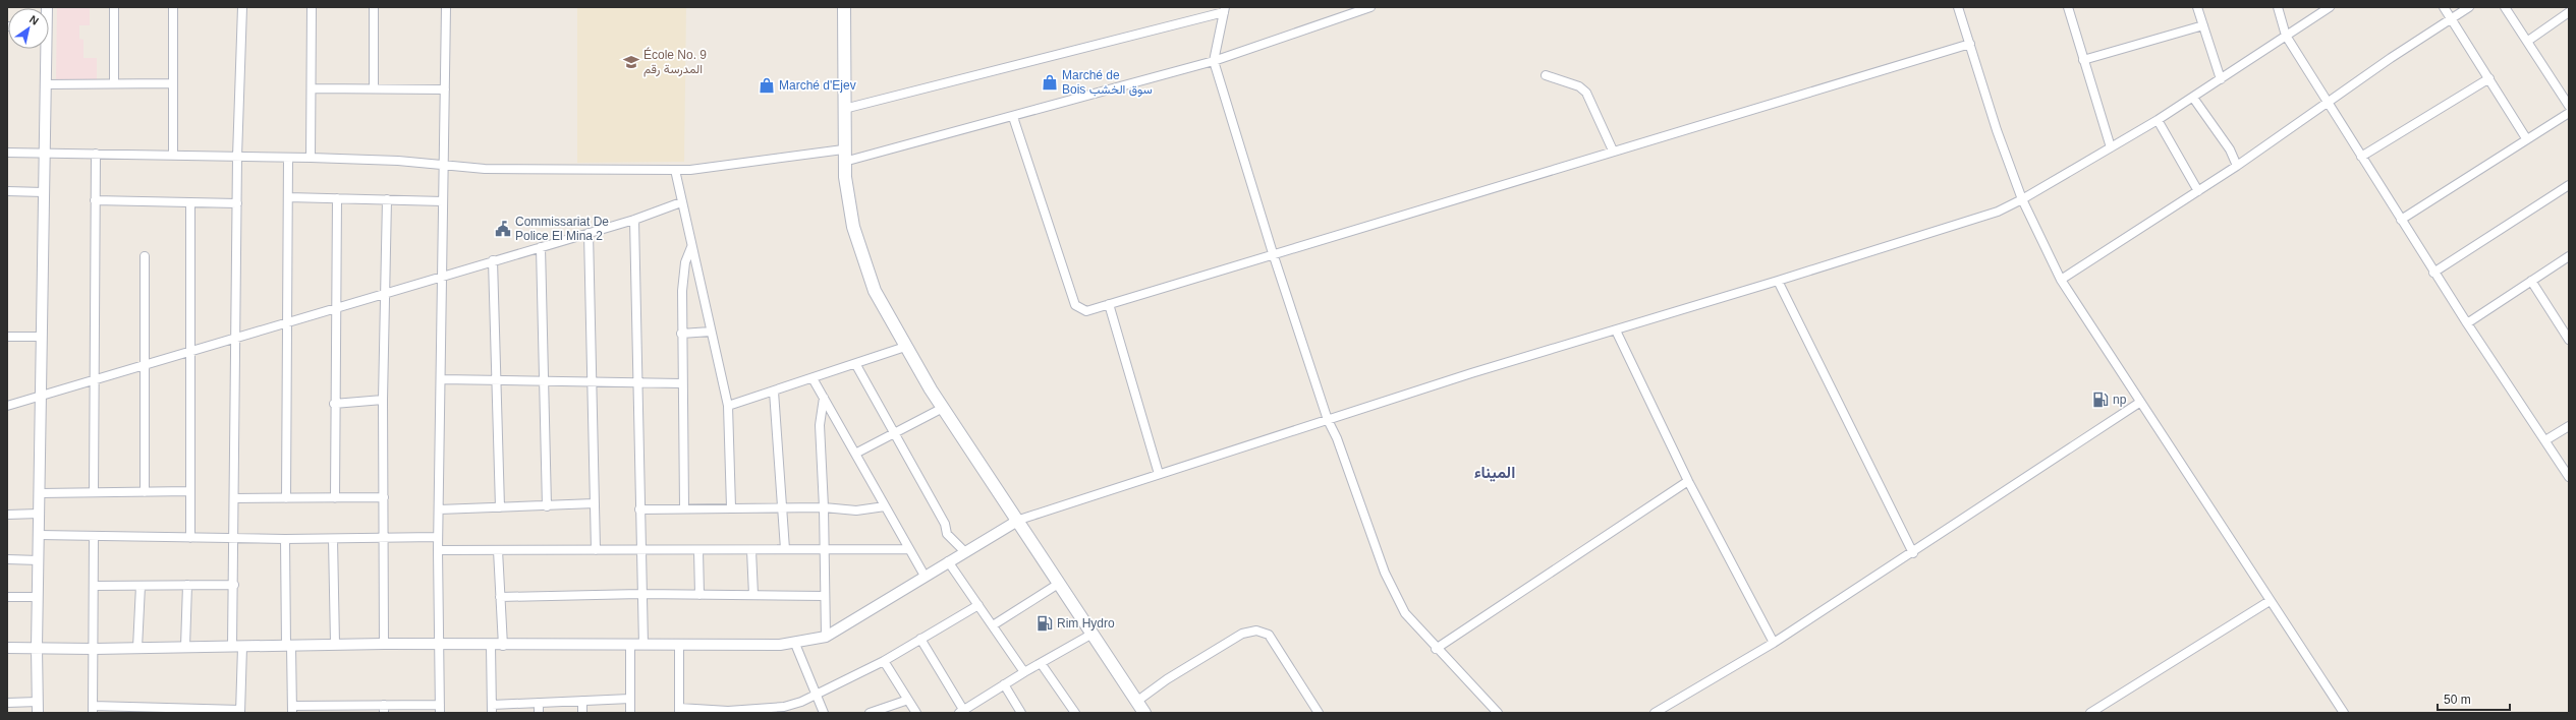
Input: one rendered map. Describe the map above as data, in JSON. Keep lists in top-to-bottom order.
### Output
{
  "districts": ["الميناء"],
  "places": {
    "school or university": ["École No. 9 المدرسة رقم"],
    "shop": ["Marché de Bois سوق الخشب", "Marché d'Ejev"],
    "public building": ["Commissariat De Police El Mina 2"],
    "fuel station": ["np", "Rim Hydro"]
  },
  "scale_bar": "50 m",
  "north": "top right"
}
